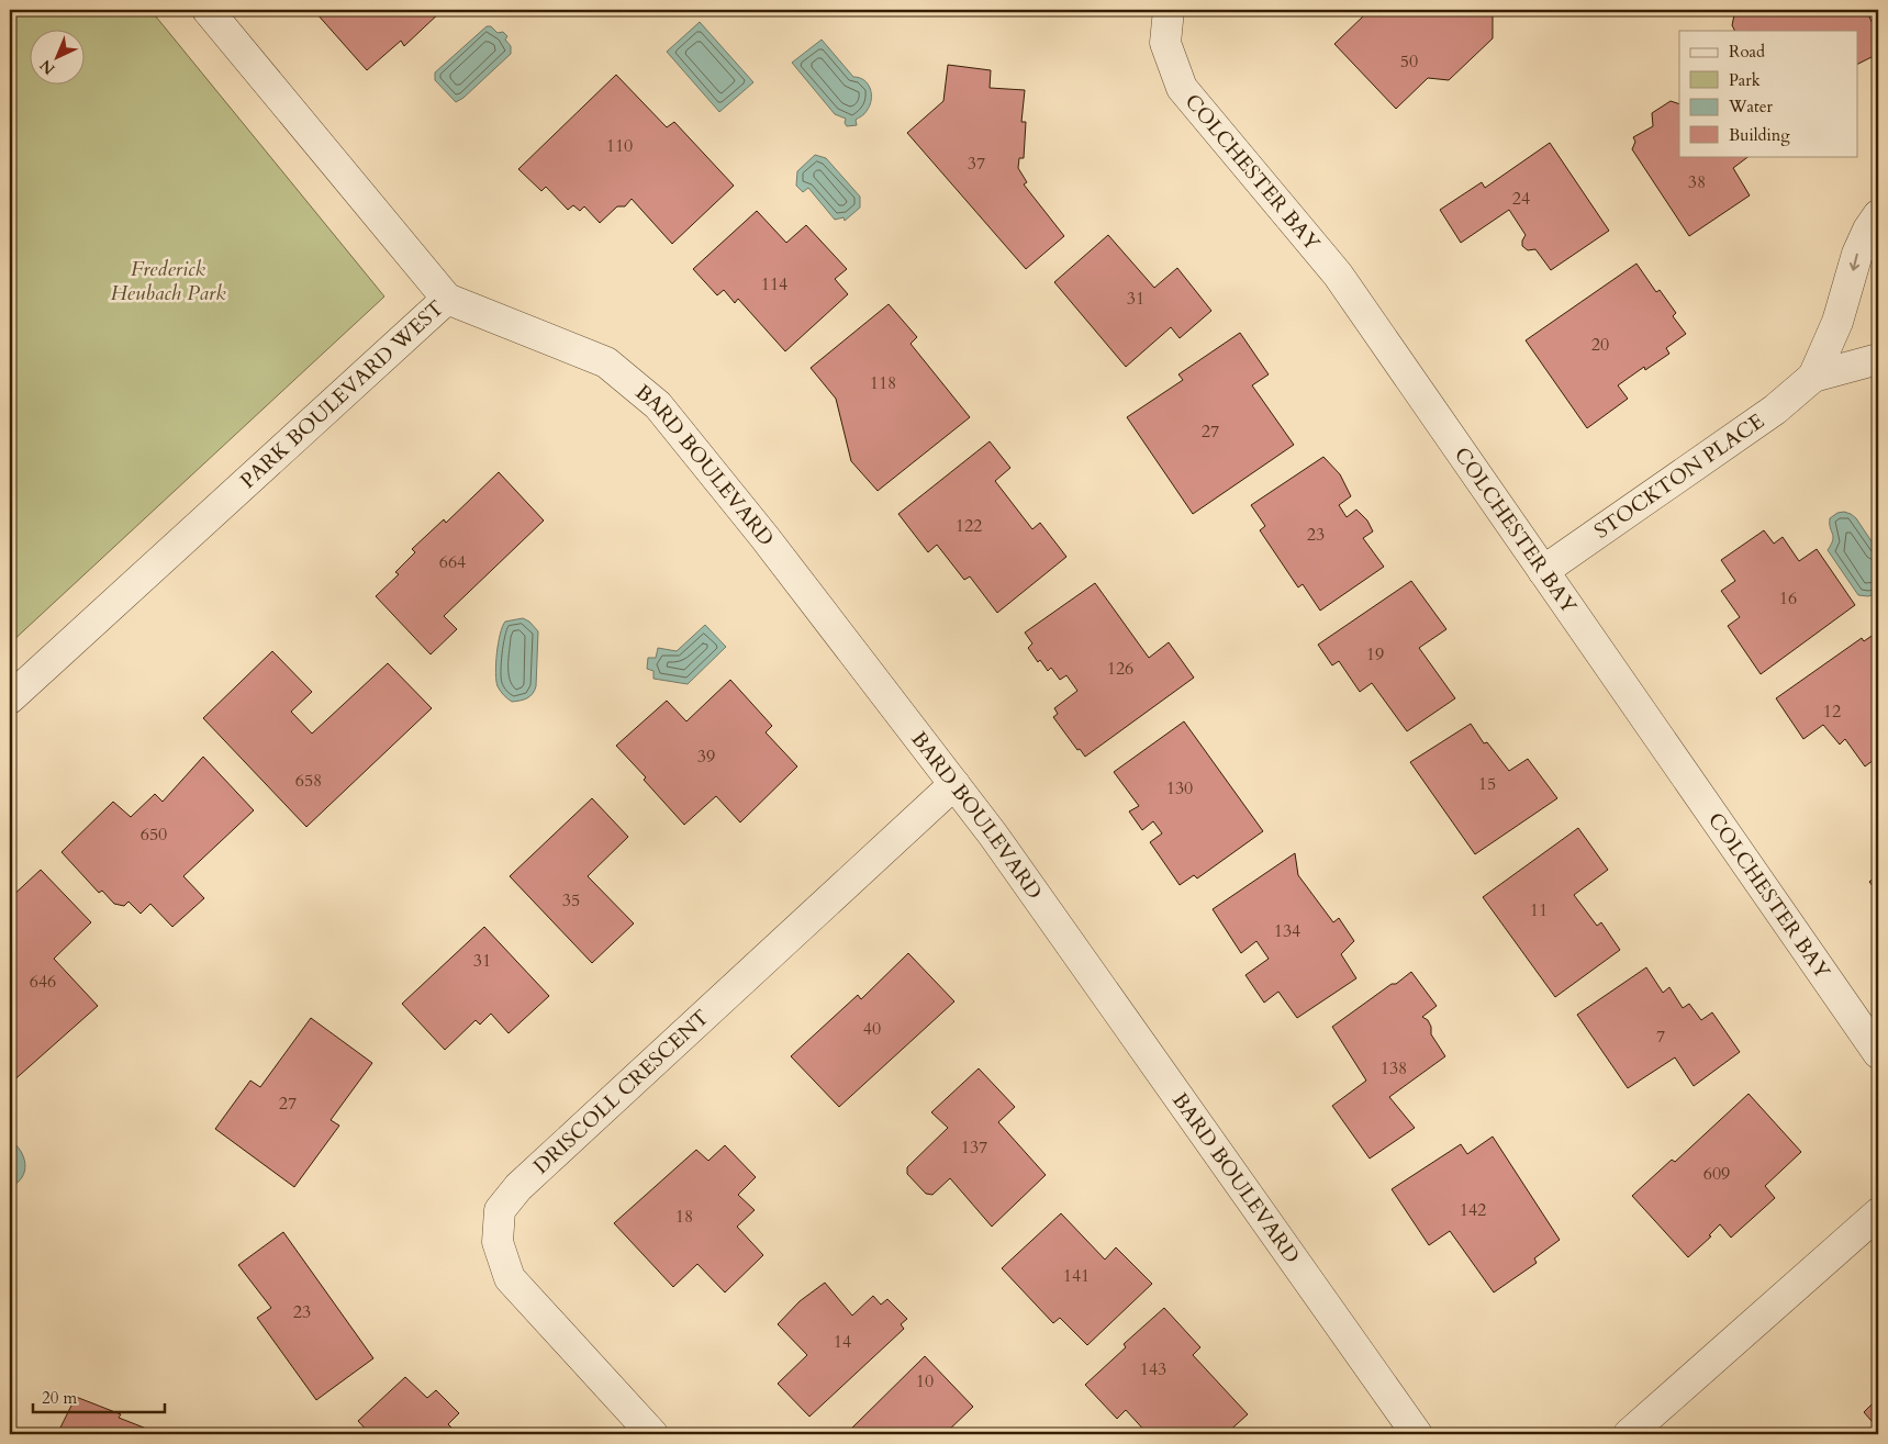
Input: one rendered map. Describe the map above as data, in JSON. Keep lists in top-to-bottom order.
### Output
{
  "streets": {
    "street": [
      "COLCHESTER BAY",
      "PARK BOULEVARD WEST",
      "BARD BOULEVARD",
      "STOCKTON PLACE",
      "DRISCOLL CRESCENT"
    ]
  },
  "crossings": [
    ["COLCHESTER BAY", "STOCKTON PLACE"],
    ["PARK BOULEVARD WEST", "BARD BOULEVARD"],
    ["BARD BOULEVARD", "DRISCOLL CRESCENT"]
  ],
  "parks": ["Frederick Heubach Park"],
  "house_numbers": [
    "50",
    "110",
    "37",
    "38",
    "24",
    "114",
    "31",
    "20",
    "118",
    "27",
    "122",
    "23",
    "664",
    "16",
    "19",
    "126",
    "12",
    "39",
    "658",
    "15",
    "130",
    "650",
    "35",
    "11",
    "134",
    "31",
    "646",
    "40",
    "7",
    "138",
    "27",
    "137",
    "609",
    "142",
    "18",
    "141",
    "23",
    "14",
    "143",
    "10"
  ],
  "legend": [
    "Road",
    "Park",
    "Water",
    "Building"
  ],
  "scale_bar": "20 m",
  "north": "bottom left"
}
